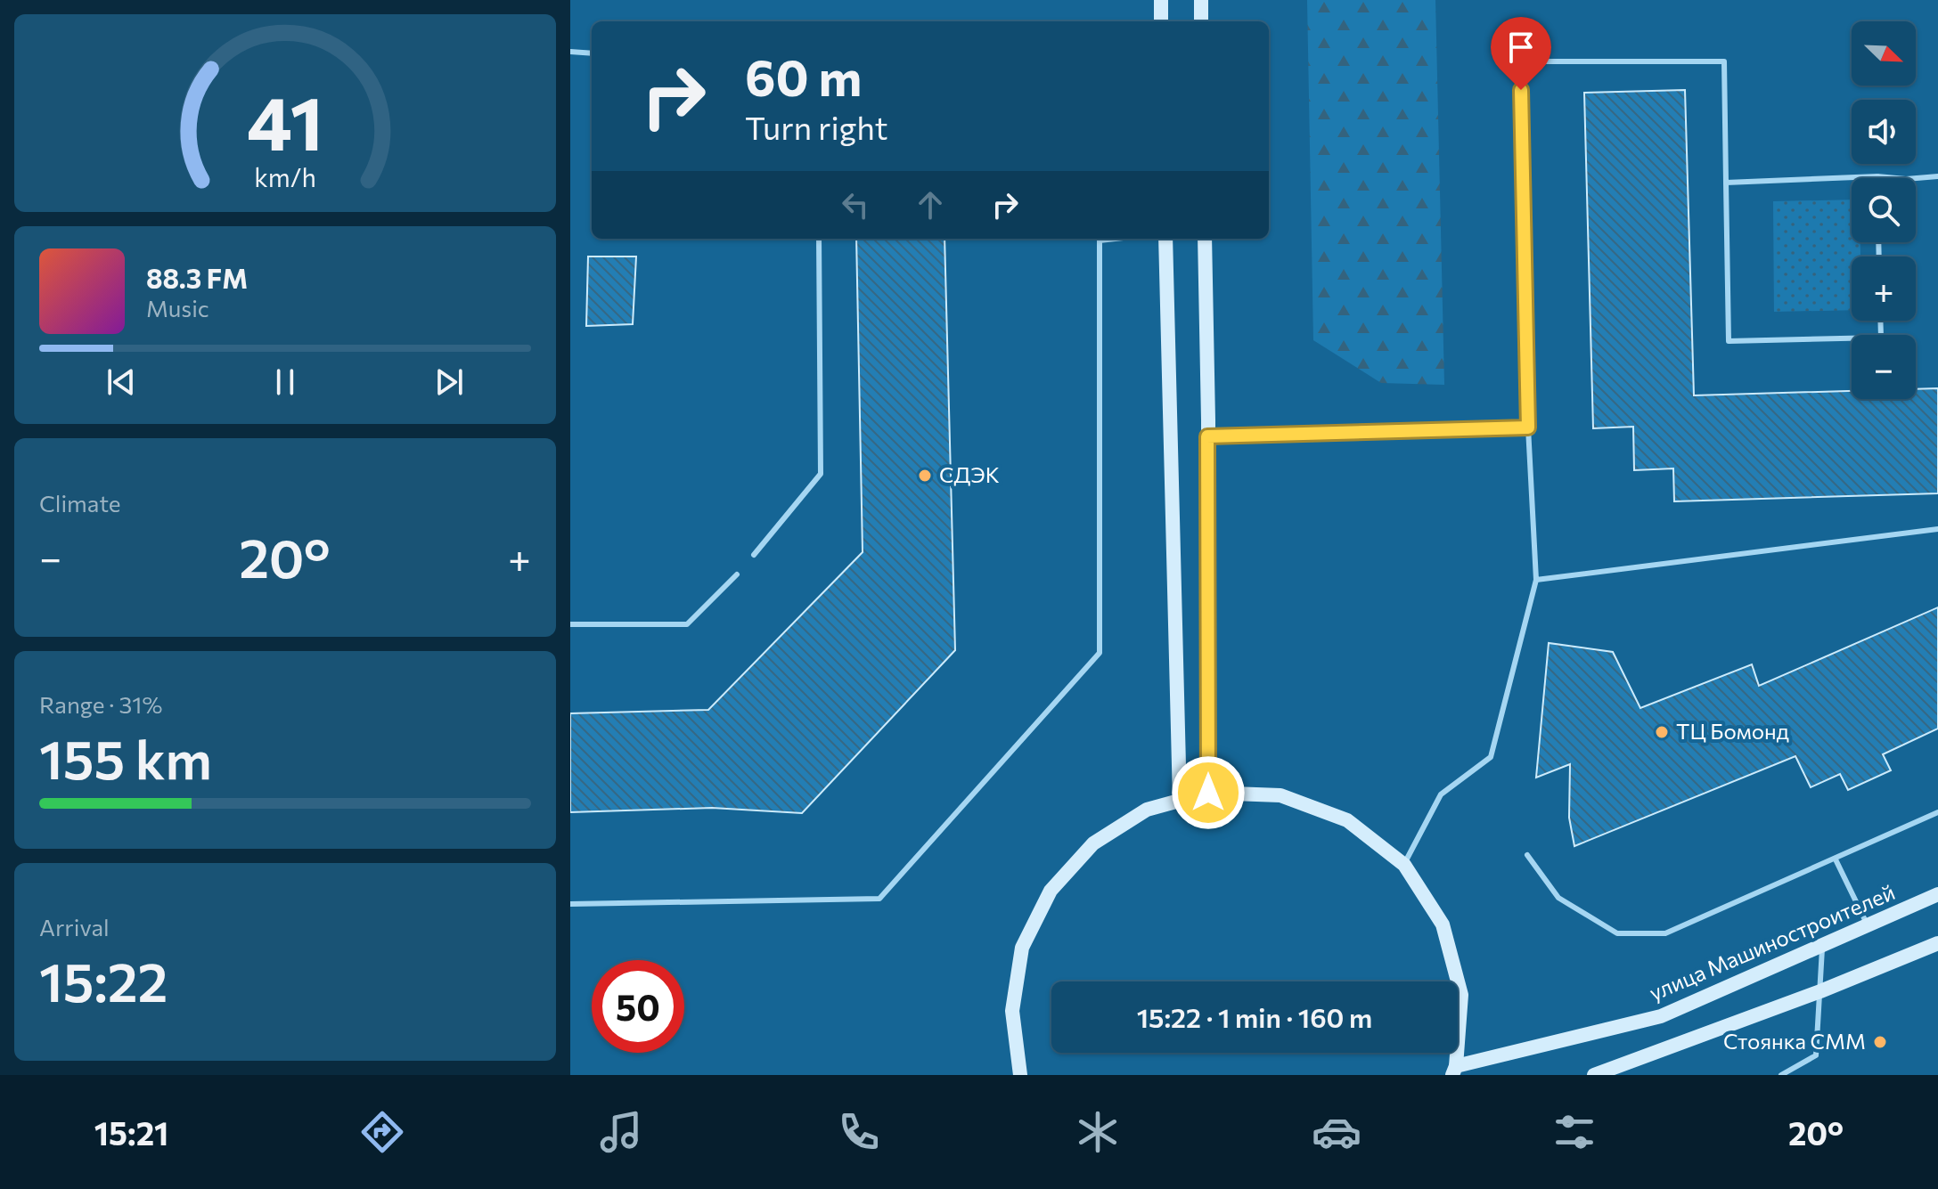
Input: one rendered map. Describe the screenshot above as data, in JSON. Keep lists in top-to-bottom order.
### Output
{
  "streets": {
    "main road": ["улица Машиностроителей"]
  },
  "places": ["СДЭК", "ТЦ Бомонд", "Стоянка СММ"],
  "north": "bottom right",
  "page": {
    "map_buttons": ["+", "−"],
    "turn": ["60 m", "Turn right"],
    "song": ["88.3 FM", "Music"],
    "tile": [
      "Climate",
      ["Range · 31%", "155 km"],
      ["Arrival", "15:22"]
    ],
    "heat": ["−", "20°", "+"],
    "limit": "50",
    "trip": "15:22 · 1 min · 160 m",
    "tabs": ["15:21", "20°"],
    "gauge": ["41", "km/h"]
  }
}
